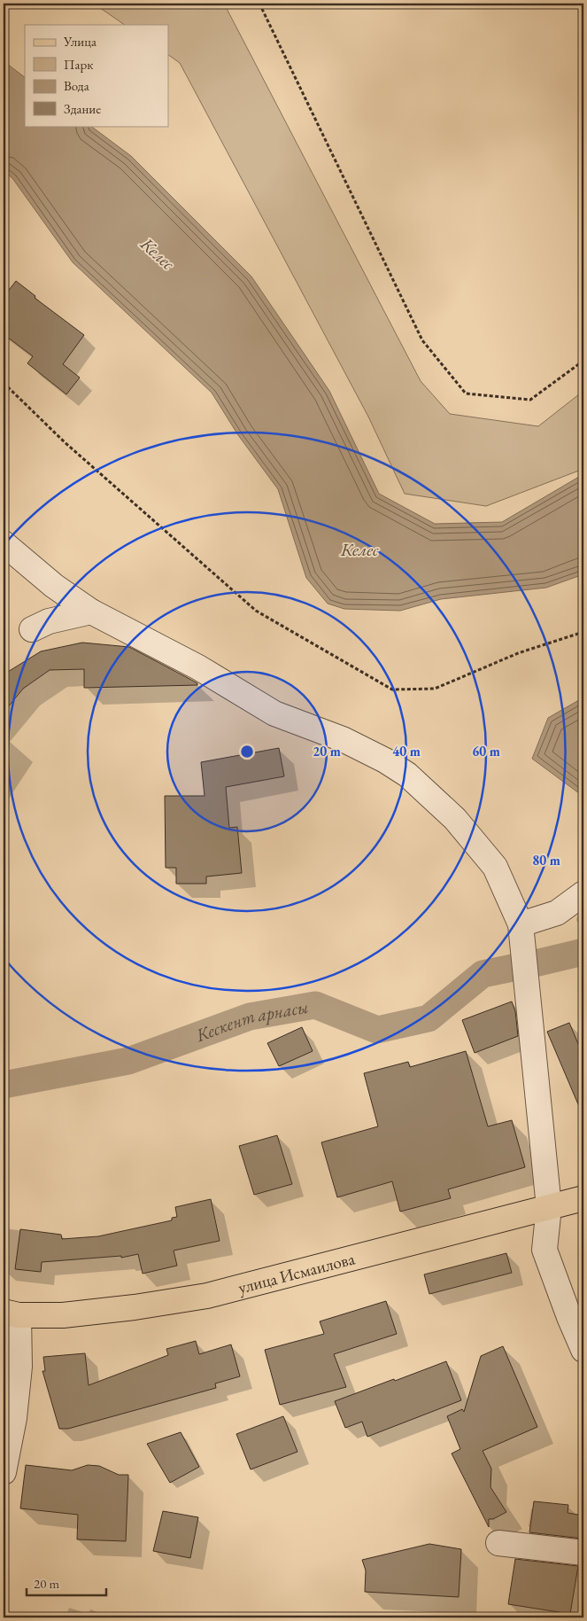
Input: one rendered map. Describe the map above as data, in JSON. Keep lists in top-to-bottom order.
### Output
{
  "streets": {
    "main road": ["улица Исмаилова"]
  },
  "water": ["Келес", "Кескент арнасы"],
  "legend": [
    "Улица",
    "Парк",
    "Вода",
    "Здание"
  ],
  "scale_bar": "20 m",
  "rings": [
    "20 m",
    "40 m",
    "60 m",
    "80 m"
  ]
}
